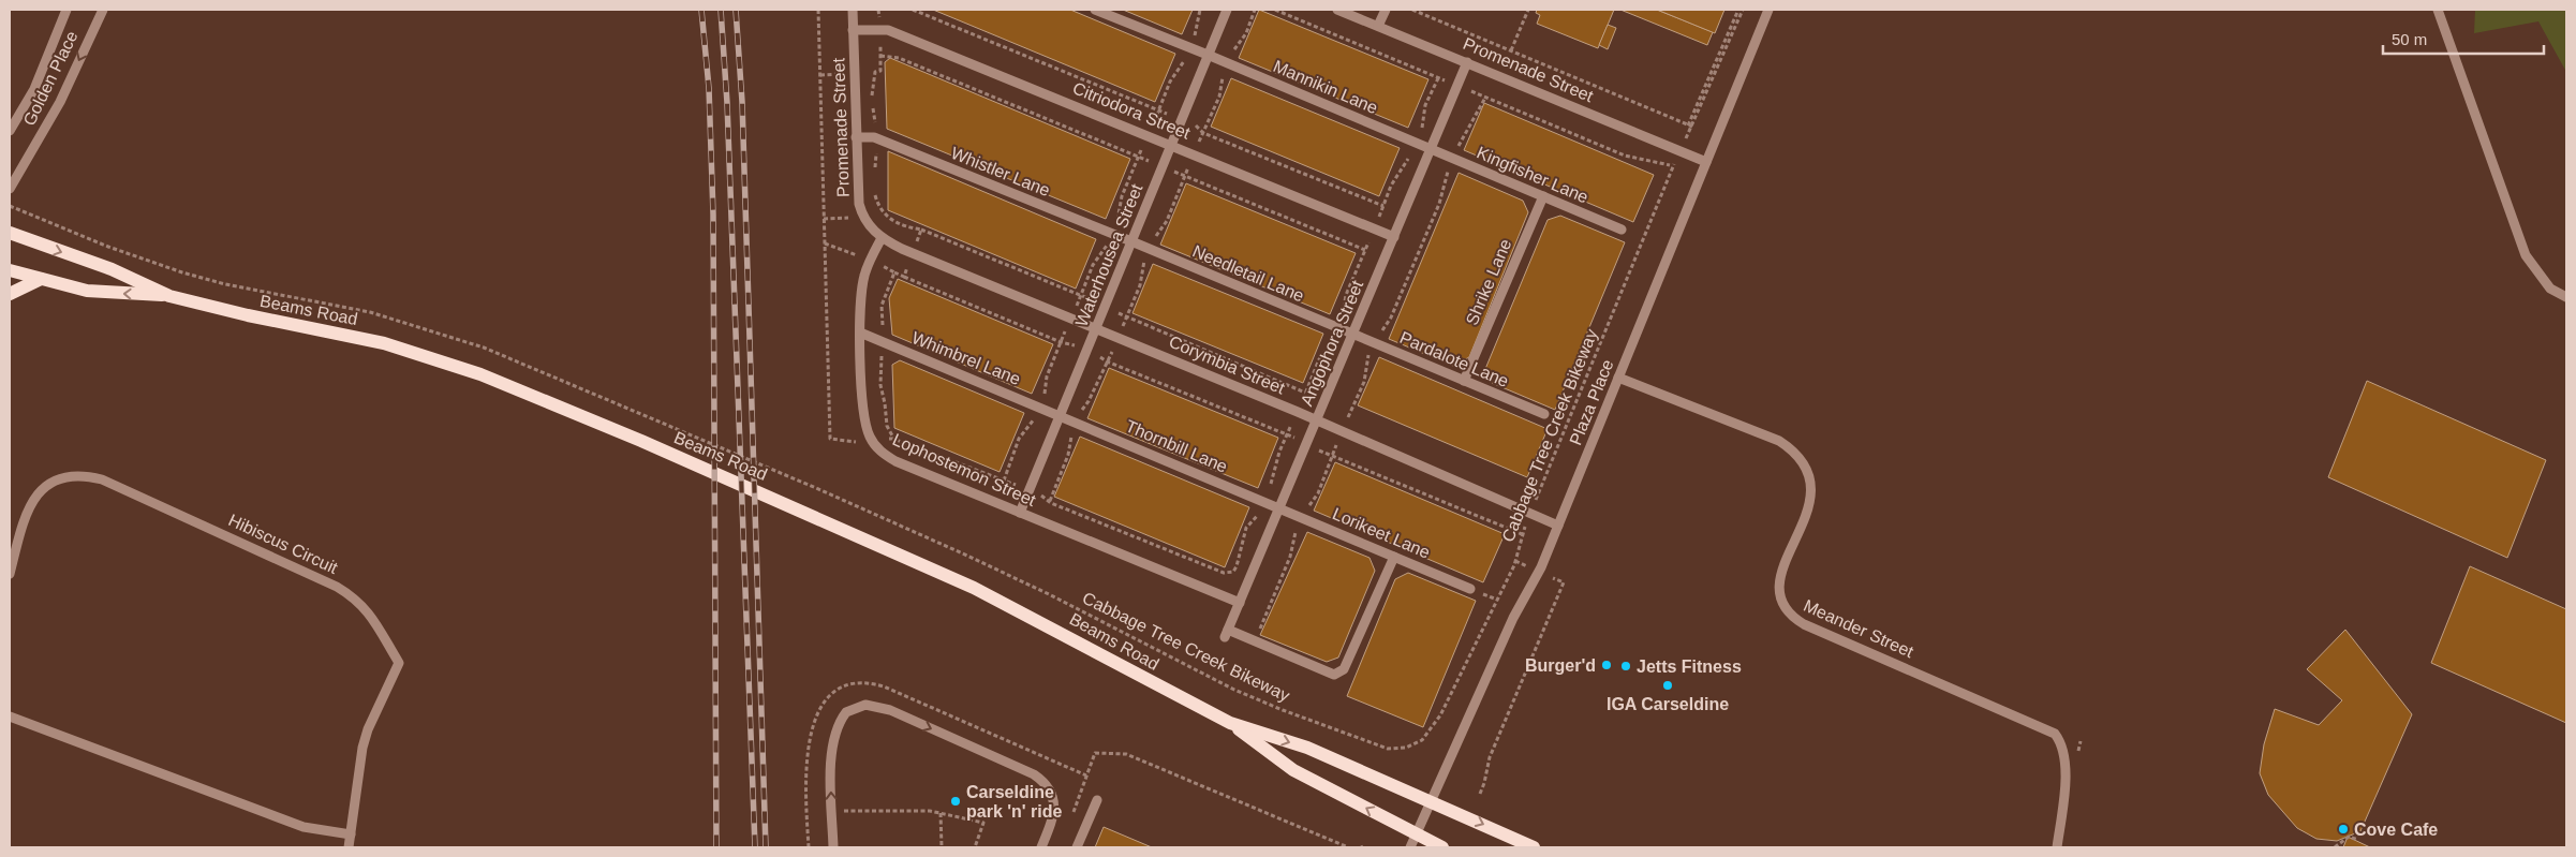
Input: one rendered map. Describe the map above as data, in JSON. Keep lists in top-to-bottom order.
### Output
{
  "streets": {
    "main road": ["Beams Road"],
    "street": [
      "Promenade Street",
      "Golden Place",
      "Mannikin Lane",
      "Citriodora Street",
      "Whistler Lane",
      "Kingfisher Lane",
      "Waterhousea Street",
      "Needletail Lane",
      "Shrike Lane",
      "Angophora Street",
      "Whimbrel Lane",
      "Pardalote Lane",
      "Corymbia Street",
      "Plaza Place",
      "Thornbill Lane",
      "Lophostemon Street",
      "Lorikeet Lane",
      "Hibiscus Circuit",
      "Meander Street"
    ],
    "path": ["Cabbage Tree Creek Bikeway"]
  },
  "crossings": [
    ["Promenade Street", "Citriodora Street"],
    ["Promenade Street", "Whistler Lane"],
    ["Promenade Street", "Angophora Street"],
    ["Promenade Street", "Corymbia Street"],
    ["Promenade Street", "Plaza Place"],
    ["Promenade Street", "Cabbage Tree Creek Bikeway"],
    ["Promenade Street", "Lophostemon Street"],
    ["Mannikin Lane", "Kingfisher Lane"],
    ["Mannikin Lane", "Waterhousea Street"],
    ["Mannikin Lane", "Angophora Street"],
    ["Citriodora Street", "Waterhousea Street"],
    ["Citriodora Street", "Angophora Street"],
    ["Whistler Lane", "Waterhousea Street"],
    ["Whistler Lane", "Needletail Lane"],
    ["Kingfisher Lane", "Shrike Lane"],
    ["Kingfisher Lane", "Angophora Street"],
    ["Waterhousea Street", "Needletail Lane"],
    ["Waterhousea Street", "Whimbrel Lane"],
    ["Waterhousea Street", "Corymbia Street"],
    ["Waterhousea Street", "Thornbill Lane"],
    ["Waterhousea Street", "Lophostemon Street"],
    ["Needletail Lane", "Angophora Street"],
    ["Needletail Lane", "Pardalote Lane"],
    ["Shrike Lane", "Pardalote Lane"],
    ["Beams Road", "Plaza Place"],
    ["Angophora Street", "Pardalote Lane"],
    ["Angophora Street", "Corymbia Street"],
    ["Angophora Street", "Thornbill Lane"],
    ["Angophora Street", "Lophostemon Street"],
    ["Angophora Street", "Lorikeet Lane"],
    ["Whimbrel Lane", "Thornbill Lane"],
    ["Whimbrel Lane", "Lophostemon Street"],
    ["Corymbia Street", "Plaza Place"],
    ["Corymbia Street", "Cabbage Tree Creek Bikeway"],
    ["Corymbia Street", "Lophostemon Street"],
    ["Plaza Place", "Meander Street"],
    ["Thornbill Lane", "Lorikeet Lane"]
  ],
  "places": [
    "Burger'd",
    "Jetts Fitness",
    "IGA Carseldine",
    "Carseldine park 'n' ride",
    "Cove Cafe"
  ],
  "scale_bar": "50 m"
}
